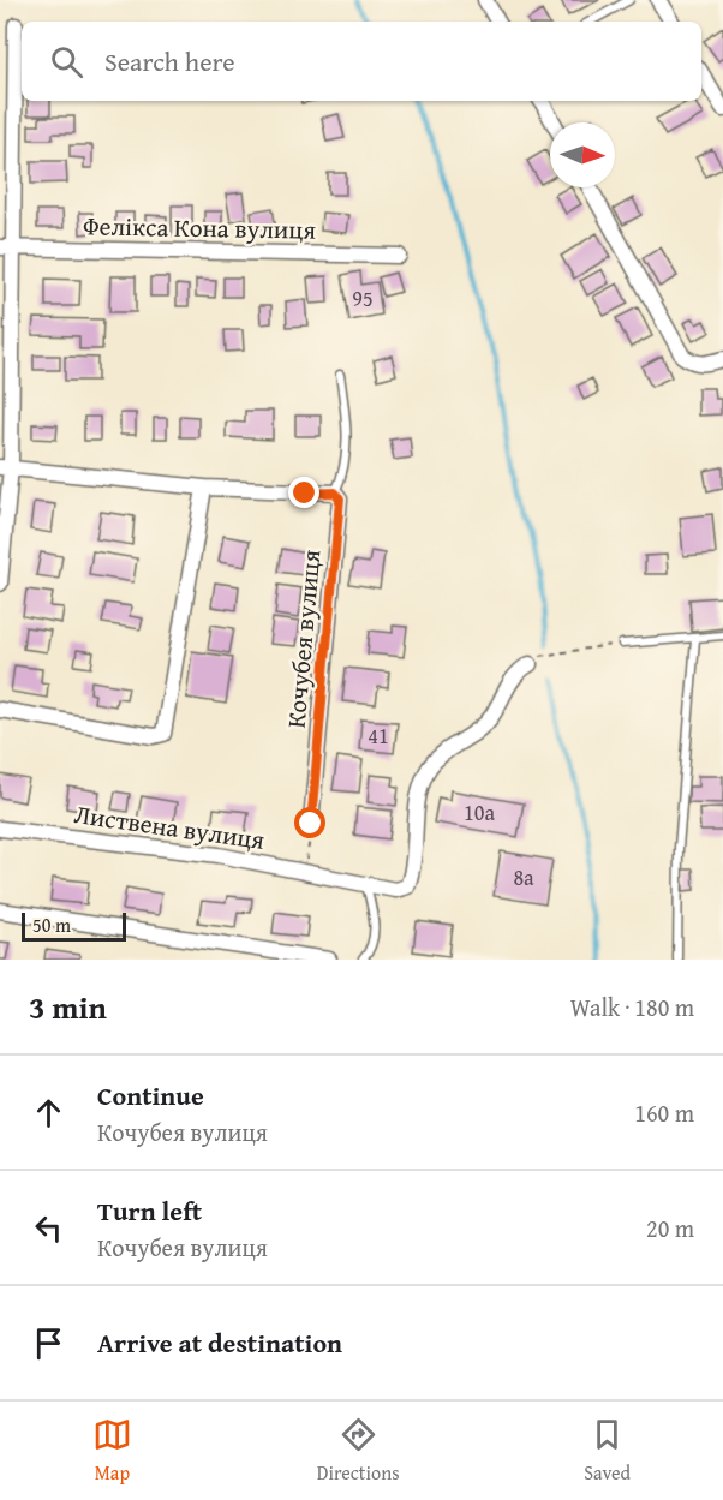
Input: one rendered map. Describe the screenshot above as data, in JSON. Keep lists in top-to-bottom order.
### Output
{
  "streets": {
    "street": ["Фелікса Кона вулиця", "Кочубея вулиця", "Листвена вулиця"]
  },
  "house_numbers": [
    "95",
    "41",
    "10а",
    "8а"
  ],
  "scale_bar": "50 m",
  "north": "right",
  "page": {
    "search": "Search here",
    "scale": "50 m",
    "heading": ["3 min", "Walk · 180 m"],
    "list": [
      ["Continue", "Кочубея вулиця", "160 m"],
      ["Turn left", "Кочубея вулиця", "20 m"],
      "Arrive at destination"
    ],
    "nav": ["Map", "Directions", "Saved"]
  }
}
